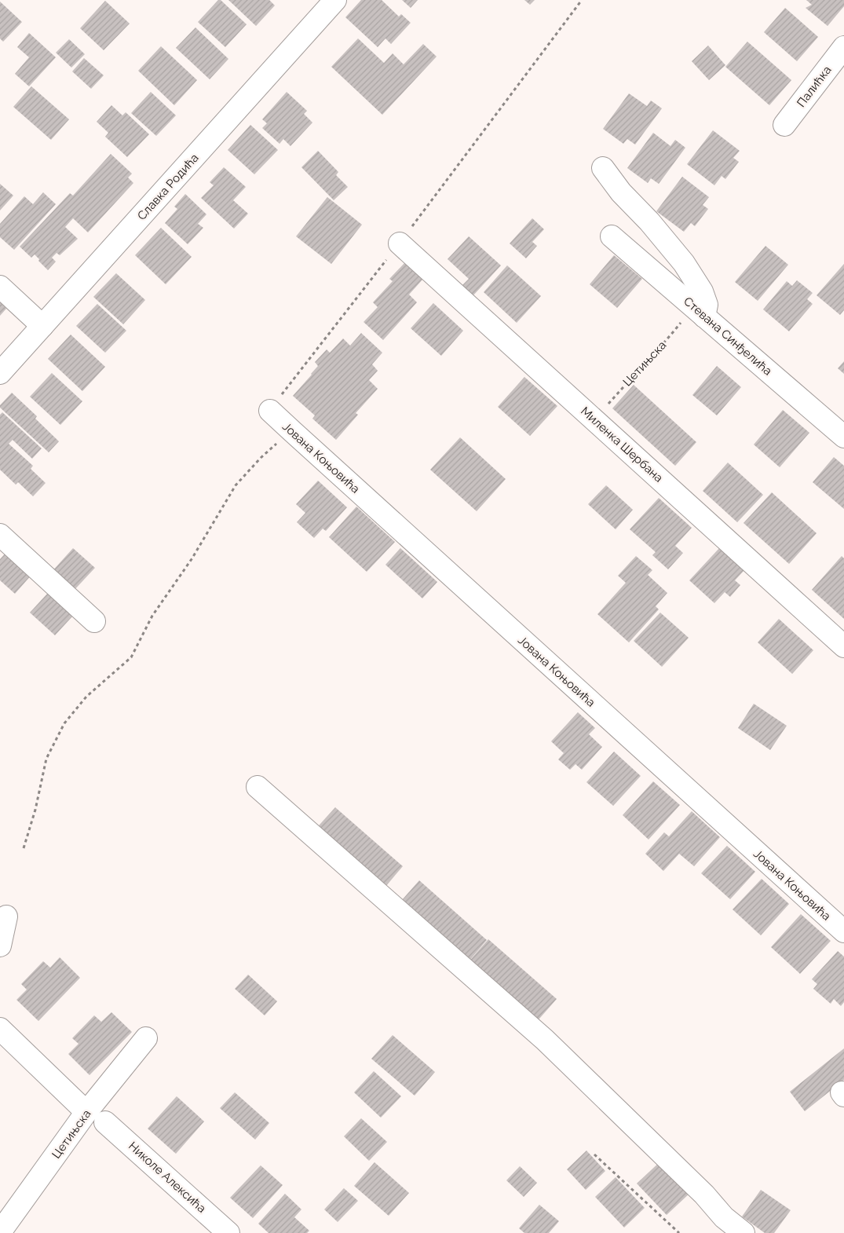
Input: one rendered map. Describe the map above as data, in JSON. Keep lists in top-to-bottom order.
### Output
{
  "streets": {
    "street": [
      "Палићка",
      "Славка Родића",
      "Стевана Синђелића",
      "Цетињска",
      "Миленка Шербана",
      "Јована Коњовића",
      "Николе Алексића"
    ]
  },
  "crossings": [
    ["Стевана Синђелића", "Цетињска"],
    ["Цетињска", "Миленка Шербана"],
    ["Цетињска", "Николе Алексића"]
  ]
}
